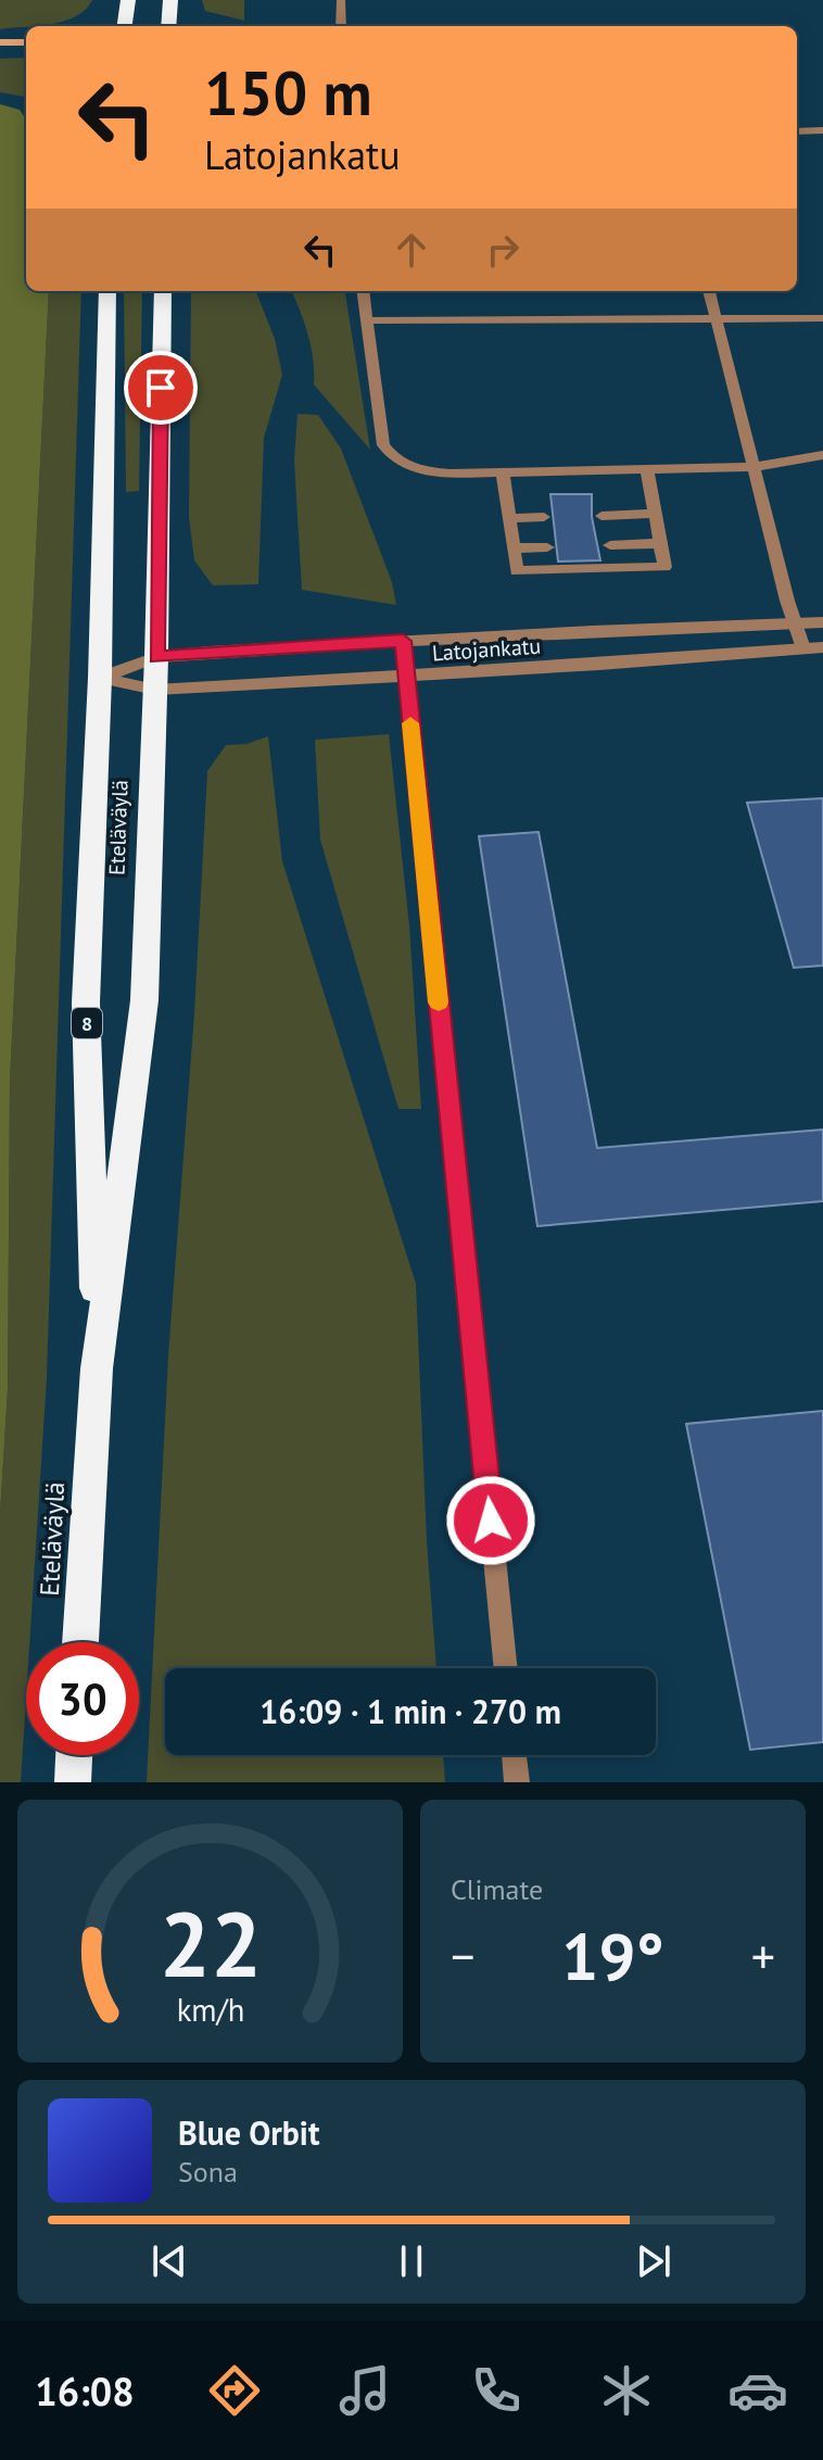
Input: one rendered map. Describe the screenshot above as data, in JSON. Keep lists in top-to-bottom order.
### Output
{
  "streets": {
    "highway": ["Eteläväylä", "8"],
    "street": ["Latojankatu"]
  },
  "crossings": [
    ["Latojankatu", "Eteläväylä"]
  ],
  "page": {
    "turn": ["150 m", "Latojankatu"],
    "limit": "30",
    "trip": "16:09 · 1 min · 270 m",
    "tile": "Climate",
    "heat": ["−", "19°", "+"],
    "song": ["Blue Orbit", "Sona"],
    "tabs": "16:08",
    "gauge": ["22", "km/h"]
  }
}
